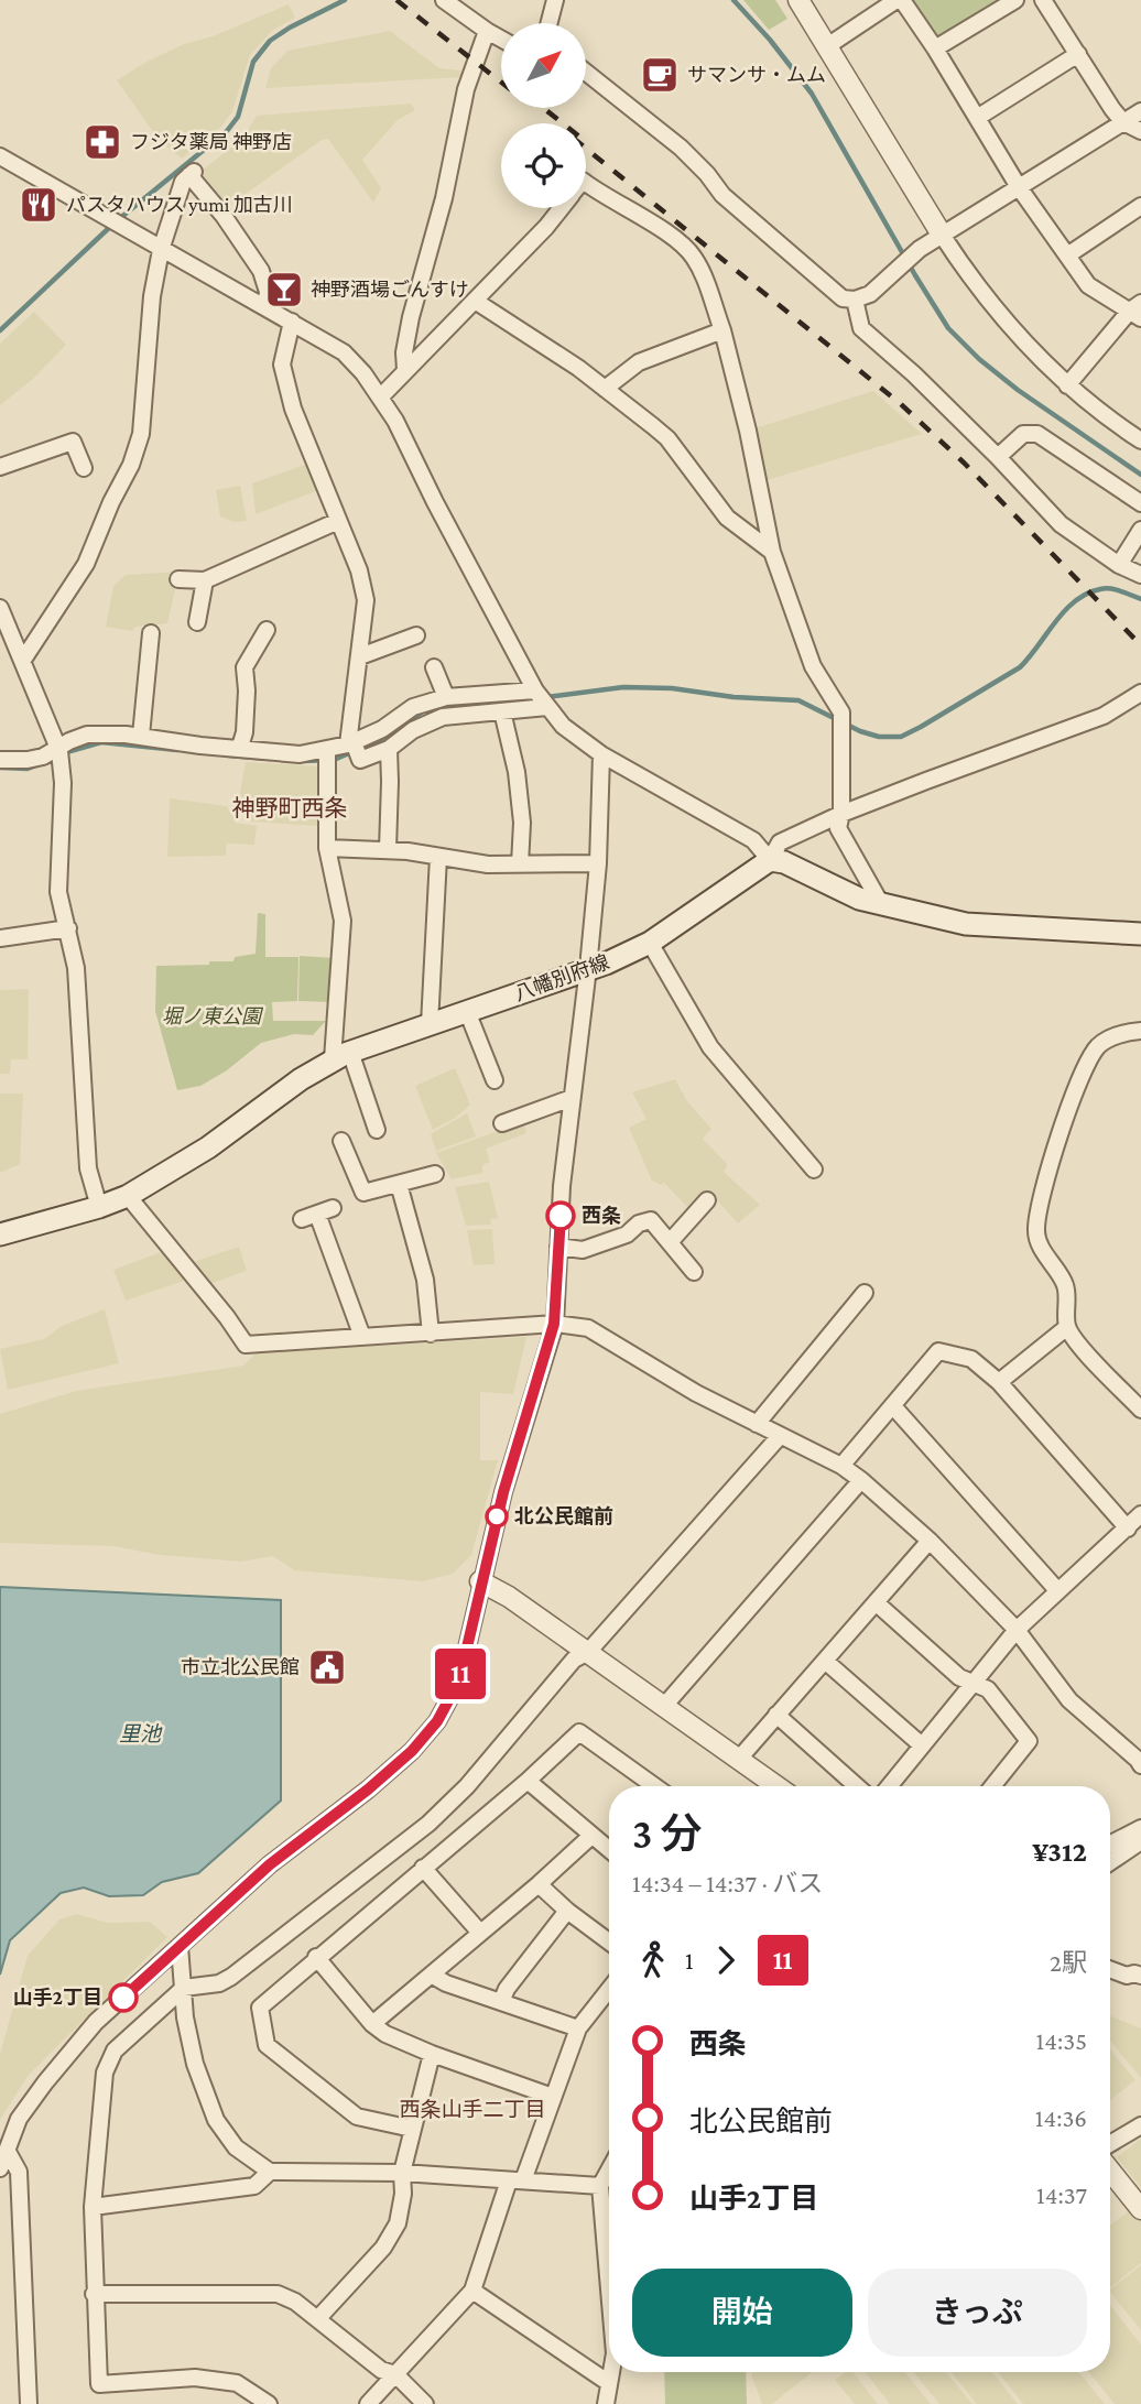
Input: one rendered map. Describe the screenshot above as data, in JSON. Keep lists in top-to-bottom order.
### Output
{
  "streets": {
    "main road": ["八幡別府線"]
  },
  "districts": ["神野町西条", "西条山手二丁目"],
  "water": ["里池"],
  "parks": ["堀ノ東公園"],
  "places": {
    "cafe": ["サマンサ・ムム"],
    "pharmacy": ["フジタ薬局 神野店"],
    "restaurant": ["パスタハウス yumi 加古川"],
    "bar": ["神野酒場ごんすけ"],
    "other": ["西条", "北公民館前", "山手2丁目"],
    "public building": ["市立北公民館"]
  },
  "lines": ["bus line 11"],
  "north": "top right",
  "page": {
    "on_map": "11",
    "heading": ["3 分", "14:34 – 14:37 · バス", "¥312"],
    "legs": ["1", "11", "2駅"],
    "list": [
      {
        "name": "西条",
        "value": "14:35"
      },
      {
        "name": "北公民館前",
        "value": "14:36"
      },
      {
        "name": "山手2丁目",
        "value": "14:37"
      }
    ],
    "buttons": ["開始", "きっぷ"]
  }
}
